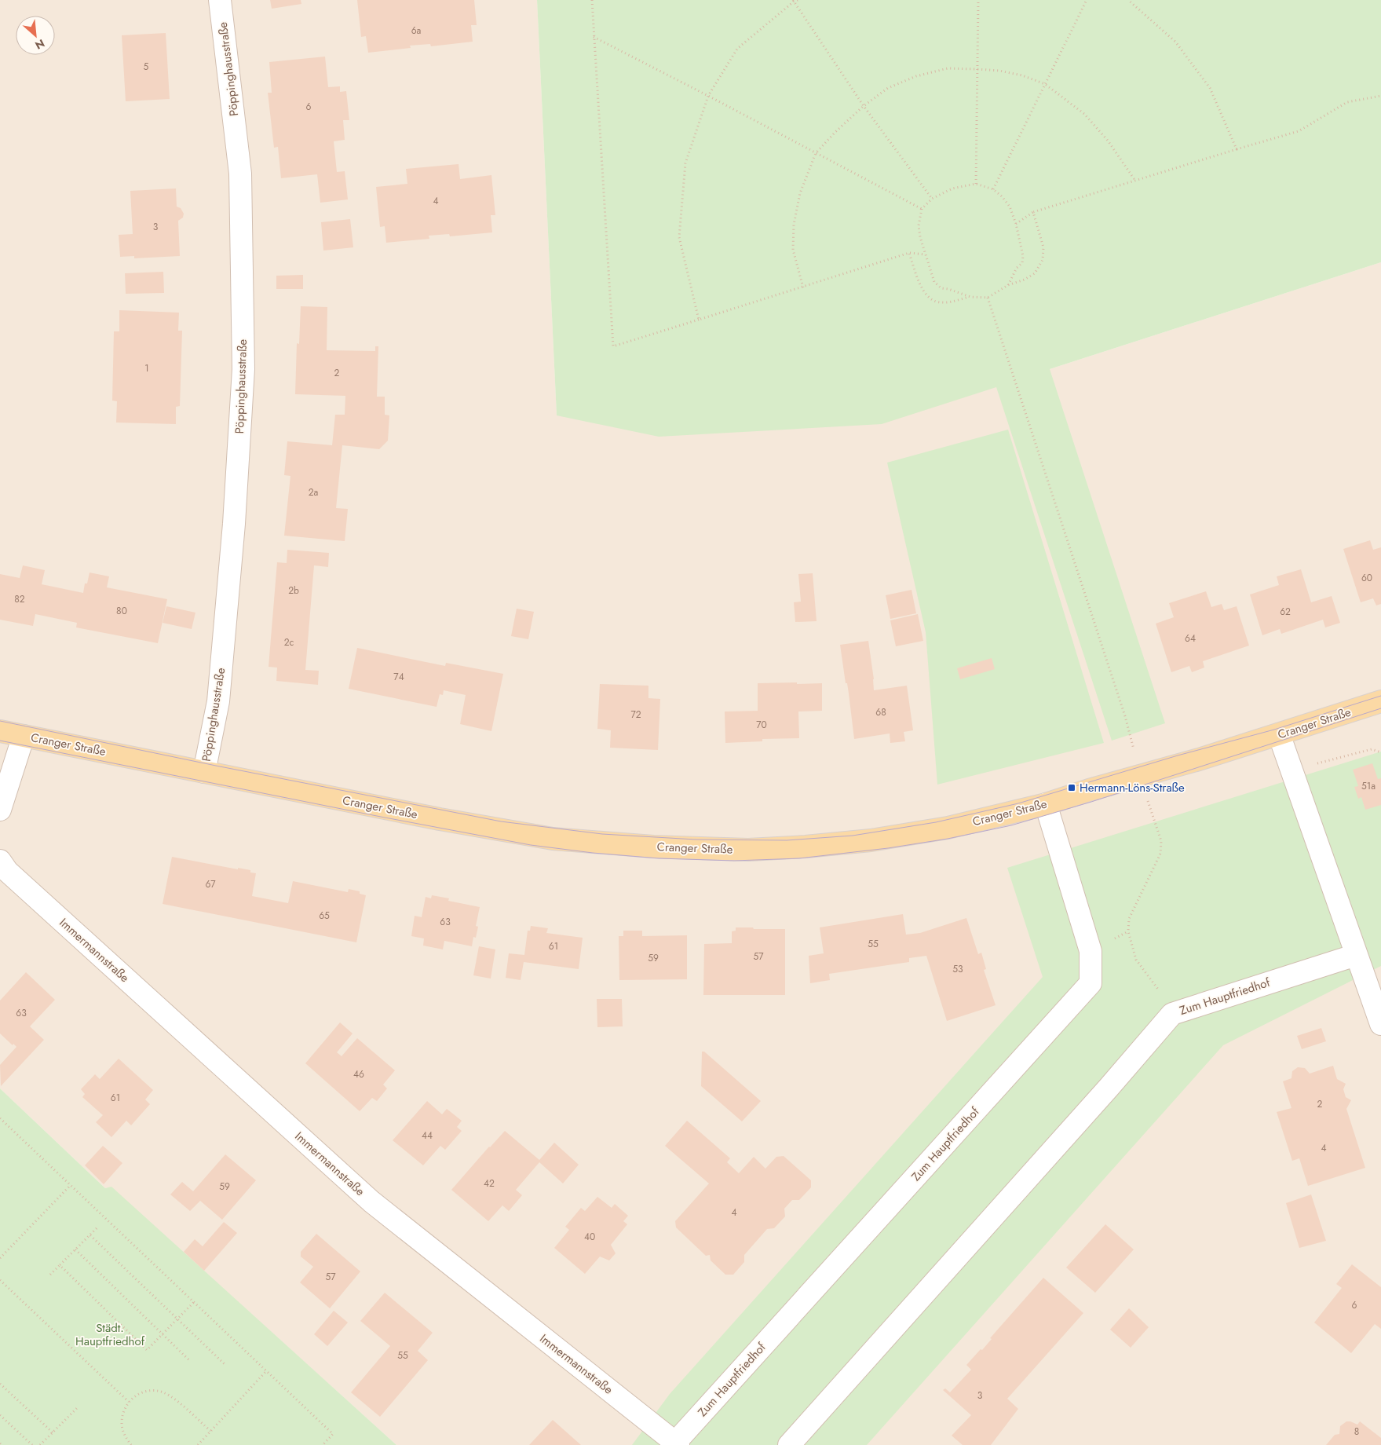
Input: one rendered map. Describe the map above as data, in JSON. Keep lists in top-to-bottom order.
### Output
{
  "streets": {
    "main road": ["Cranger Straße"],
    "street": ["Pöppinghausstraße", "Immermannstraße", "Zum Hauptfriedhof"]
  },
  "crossings": [
    ["Pöppinghausstraße", "Cranger Straße"],
    ["Cranger Straße", "Zum Hauptfriedhof"],
    ["Immermannstraße", "Zum Hauptfriedhof"]
  ],
  "parks": ["Städt. Hauptfriedhof"],
  "places": {
    "transit": ["Hermann-Löns-Straße"]
  },
  "house_numbers": [
    "6a",
    "5",
    "6",
    "4",
    "3",
    "1",
    "2",
    "2a",
    "60",
    "2b",
    "82",
    "80",
    "62",
    "64",
    "2c",
    "74",
    "68",
    "72",
    "70",
    "51a",
    "67",
    "65",
    "63",
    "55",
    "61",
    "57",
    "59",
    "53",
    "63",
    "46",
    "61",
    "2",
    "44",
    "4",
    "42",
    "59",
    "4",
    "40",
    "57",
    "6",
    "55",
    "3",
    "8"
  ],
  "north": "bottom right"
}
